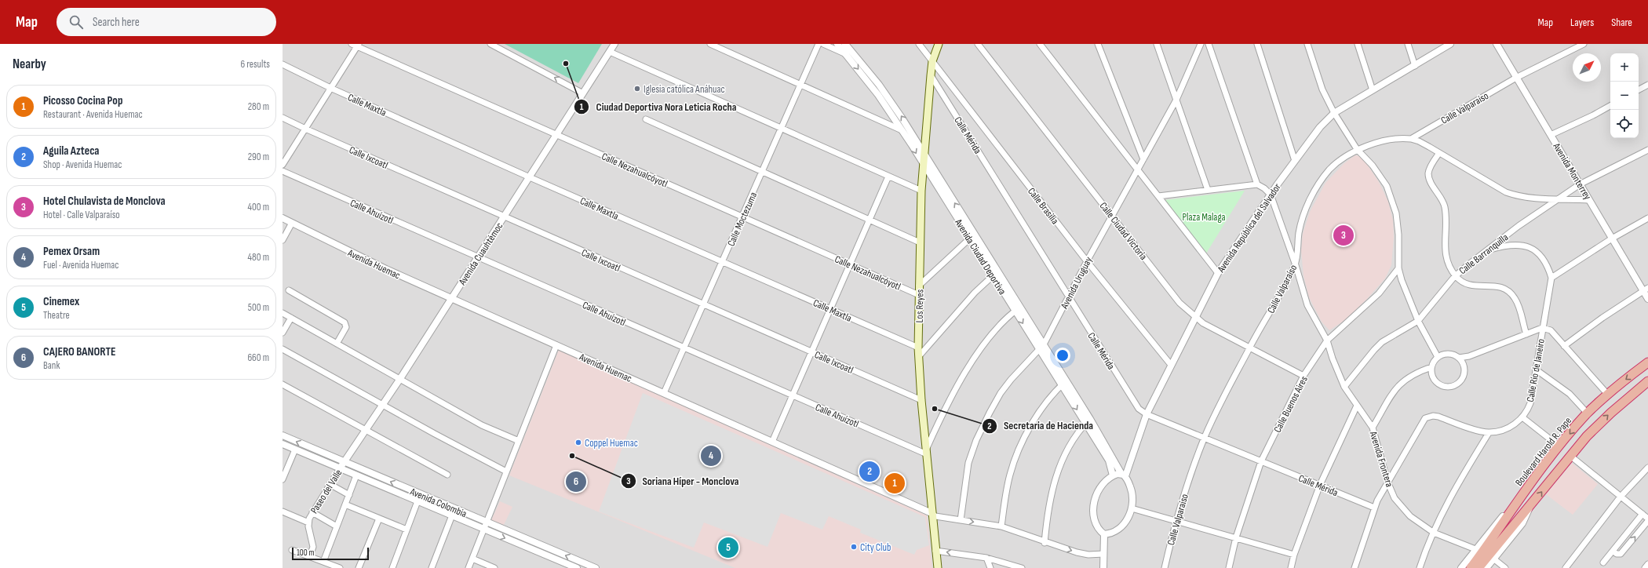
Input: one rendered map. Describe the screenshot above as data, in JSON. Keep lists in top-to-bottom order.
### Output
{
  "streets": {
    "highway": ["Boulevard Harold R. Pape"],
    "main road": ["Los Reyes"],
    "street": [
      "Calle Maxtla",
      "Calle Valparaíso",
      "Calle Mérida",
      "Calle Ixcoatl",
      "Calle Nezahualcóyotl",
      "Avenida Monterrey",
      "Calle Brasilia",
      "Calle Ahuízotl",
      "Calle Moctezuma",
      "Avenida República del Salvador",
      "Calle Ciudad Victoria",
      "Avenida Cuauhtémoc",
      "Calle Barranquilla",
      "Avenida Ciudad Deportiva",
      "Avenida Huemac",
      "Avenida Uruguay",
      "Calle Río de Janeiro",
      "Calle Buenos Aires",
      "Avenida Frontera",
      "Paseo del Valle",
      "Avenida Colombia"
    ]
  },
  "crossings": [
    ["Calle Maxtla", "Calle Moctezuma"],
    ["Calle Maxtla", "Avenida Cuauhtémoc"],
    ["Calle Maxtla", "Los Reyes"],
    ["Calle Valparaíso", "Calle Mérida"],
    ["Calle Valparaíso", "Avenida Monterrey"],
    ["Calle Valparaíso", "Calle Ciudad Victoria"],
    ["Calle Valparaíso", "Avenida Frontera"],
    ["Calle Mérida", "Avenida República del Salvador"],
    ["Calle Mérida", "Avenida Uruguay"],
    ["Calle Mérida", "Los Reyes"],
    ["Calle Mérida", "Calle Buenos Aires"],
    ["Calle Ixcoatl", "Calle Moctezuma"],
    ["Calle Ixcoatl", "Avenida Cuauhtémoc"],
    ["Calle Ixcoatl", "Los Reyes"],
    ["Calle Nezahualcóyotl", "Calle Moctezuma"],
    ["Calle Nezahualcóyotl", "Avenida Cuauhtémoc"],
    ["Calle Nezahualcóyotl", "Los Reyes"],
    ["Avenida Monterrey", "Calle Barranquilla"],
    ["Calle Brasilia", "Avenida República del Salvador"],
    ["Calle Brasilia", "Avenida Uruguay"],
    ["Calle Brasilia", "Los Reyes"],
    ["Calle Ahuízotl", "Calle Moctezuma"],
    ["Calle Ahuízotl", "Avenida Cuauhtémoc"],
    ["Calle Ahuízotl", "Los Reyes"],
    ["Calle Moctezuma", "Avenida Huemac"],
    ["Avenida República del Salvador", "Calle Ciudad Victoria"],
    ["Avenida República del Salvador", "Avenida Ciudad Deportiva"],
    ["Avenida República del Salvador", "Avenida Frontera"],
    ["Calle Ciudad Victoria", "Avenida Uruguay"],
    ["Calle Ciudad Victoria", "Calle Buenos Aires"],
    ["Avenida Cuauhtémoc", "Avenida Huemac"],
    ["Avenida Cuauhtémoc", "Paseo del Valle"],
    ["Avenida Cuauhtémoc", "Avenida Colombia"],
    ["Calle Barranquilla", "Avenida Frontera"],
    ["Avenida Ciudad Deportiva", "Avenida Uruguay"],
    ["Avenida Ciudad Deportiva", "Los Reyes"],
    ["Avenida Huemac", "Los Reyes"],
    ["Calle Buenos Aires", "Avenida Frontera"],
    ["Paseo del Valle", "Avenida Colombia"]
  ],
  "parks": ["Plaza Malaga"],
  "places": [
    "Ciudad Deportiva Nora Leticia Rocha",
    "Iglesia católica Anáhuac",
    "Secretaria de Hacienda",
    "Coppel Huemac",
    "Soriana Híper - Monclova",
    "City Club"
  ],
  "scale_bar": "100 m",
  "north": "top right",
  "page": {
    "header": "Map",
    "search": "Search here",
    "nav": ["Map", "Layers", "Share"],
    "heading": ["Nearby", "6 results"],
    "map_buttons": ["+", "−"],
    "list": [
      {
        "mark": "1",
        "name": "Picosso Cocina Pop",
        "note": "Restaurant · Avenida Huemac",
        "value": "280 m"
      },
      {
        "mark": "2",
        "name": "Aguila Azteca",
        "note": "Shop · Avenida Huemac",
        "value": "290 m"
      },
      {
        "mark": "3",
        "name": "Hotel Chulavista de Monclova",
        "note": "Hotel · Calle Valparaíso",
        "value": "400 m"
      },
      {
        "mark": "4",
        "name": "Pemex Orsam",
        "note": "Fuel · Avenida Huemac",
        "value": "480 m"
      },
      {
        "mark": "5",
        "name": "Cinemex",
        "note": "Theatre",
        "value": "500 m"
      },
      {
        "mark": "6",
        "name": "CAJERO BANORTE",
        "note": "Bank",
        "value": "660 m"
      }
    ],
    "pins": [
      "3",
      "4",
      "2",
      "6",
      "1",
      "5"
    ],
    "scale": "100 m"
  }
}
